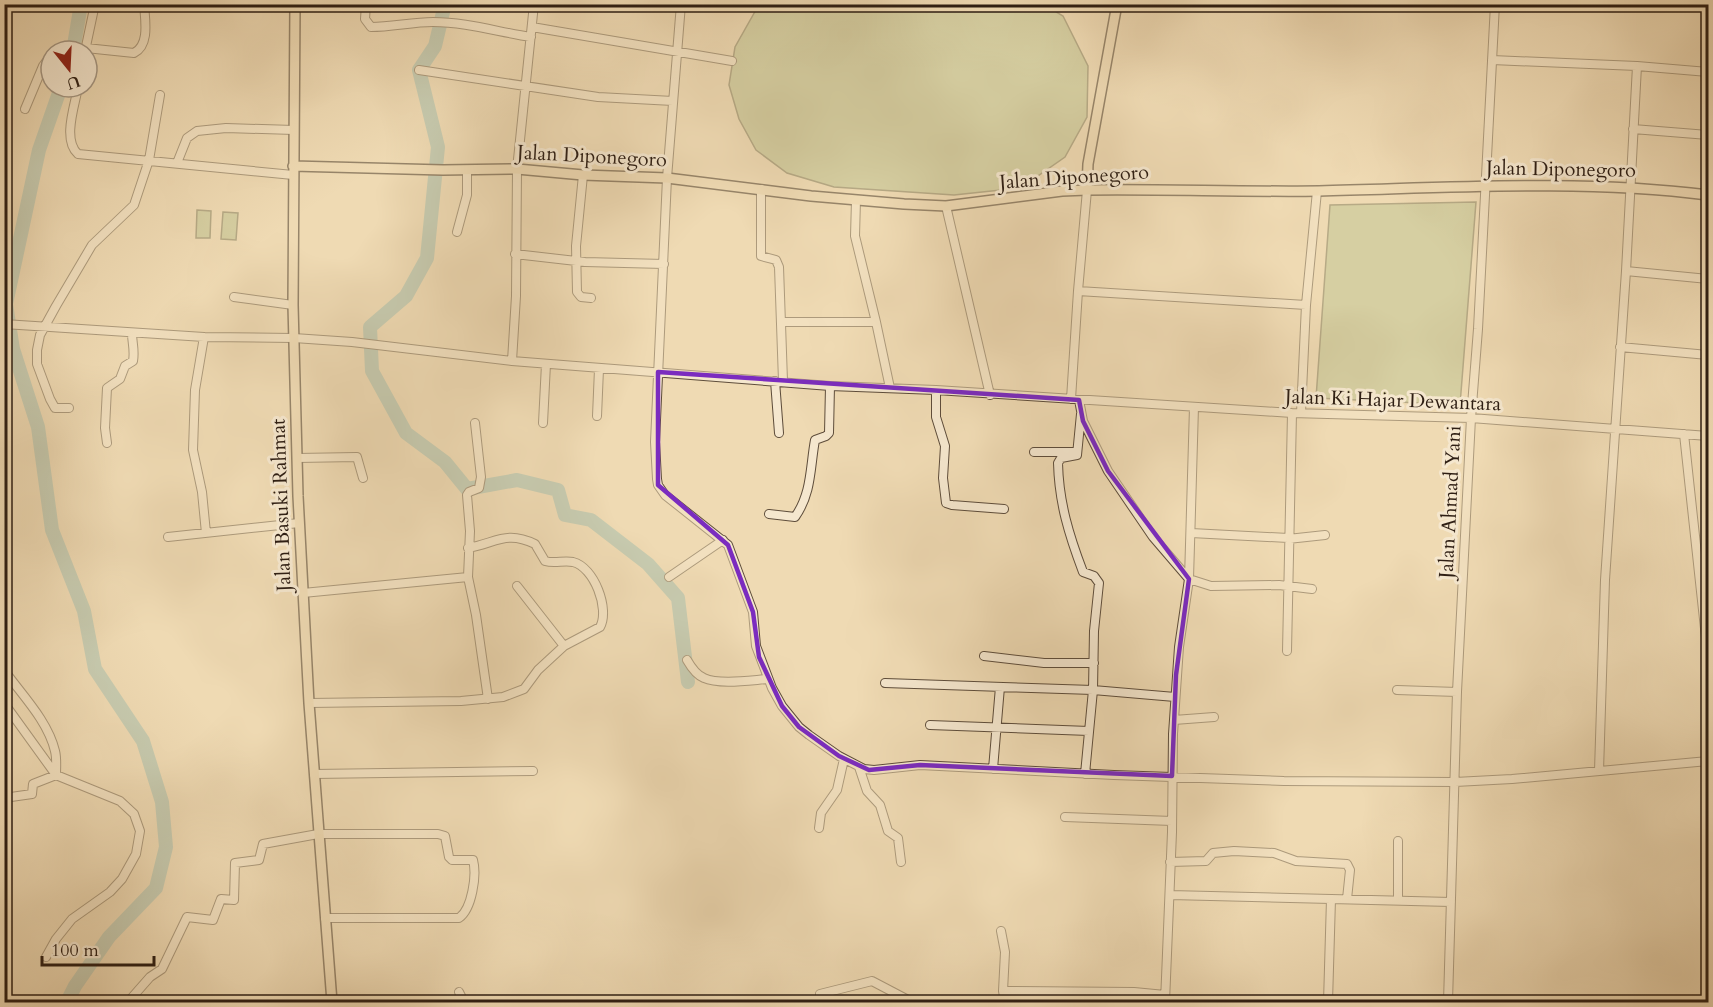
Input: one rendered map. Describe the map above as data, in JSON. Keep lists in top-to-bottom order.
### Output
{
  "streets": {
    "main road": ["Jalan Diponegoro", "Jalan Basuki Rahmat"],
    "street": ["Jalan Ki Hajar Dewantara", "Jalan Ahmad Yani"]
  },
  "crossings": [
    ["Jalan Diponegoro", "Jalan Ahmad Yani"],
    ["Jalan Diponegoro", "Jalan Basuki Rahmat"],
    ["Jalan Ki Hajar Dewantara", "Jalan Ahmad Yani"],
    ["Jalan Ki Hajar Dewantara", "Jalan Basuki Rahmat"]
  ],
  "scale_bar": "100 m",
  "north": "bottom"
}
